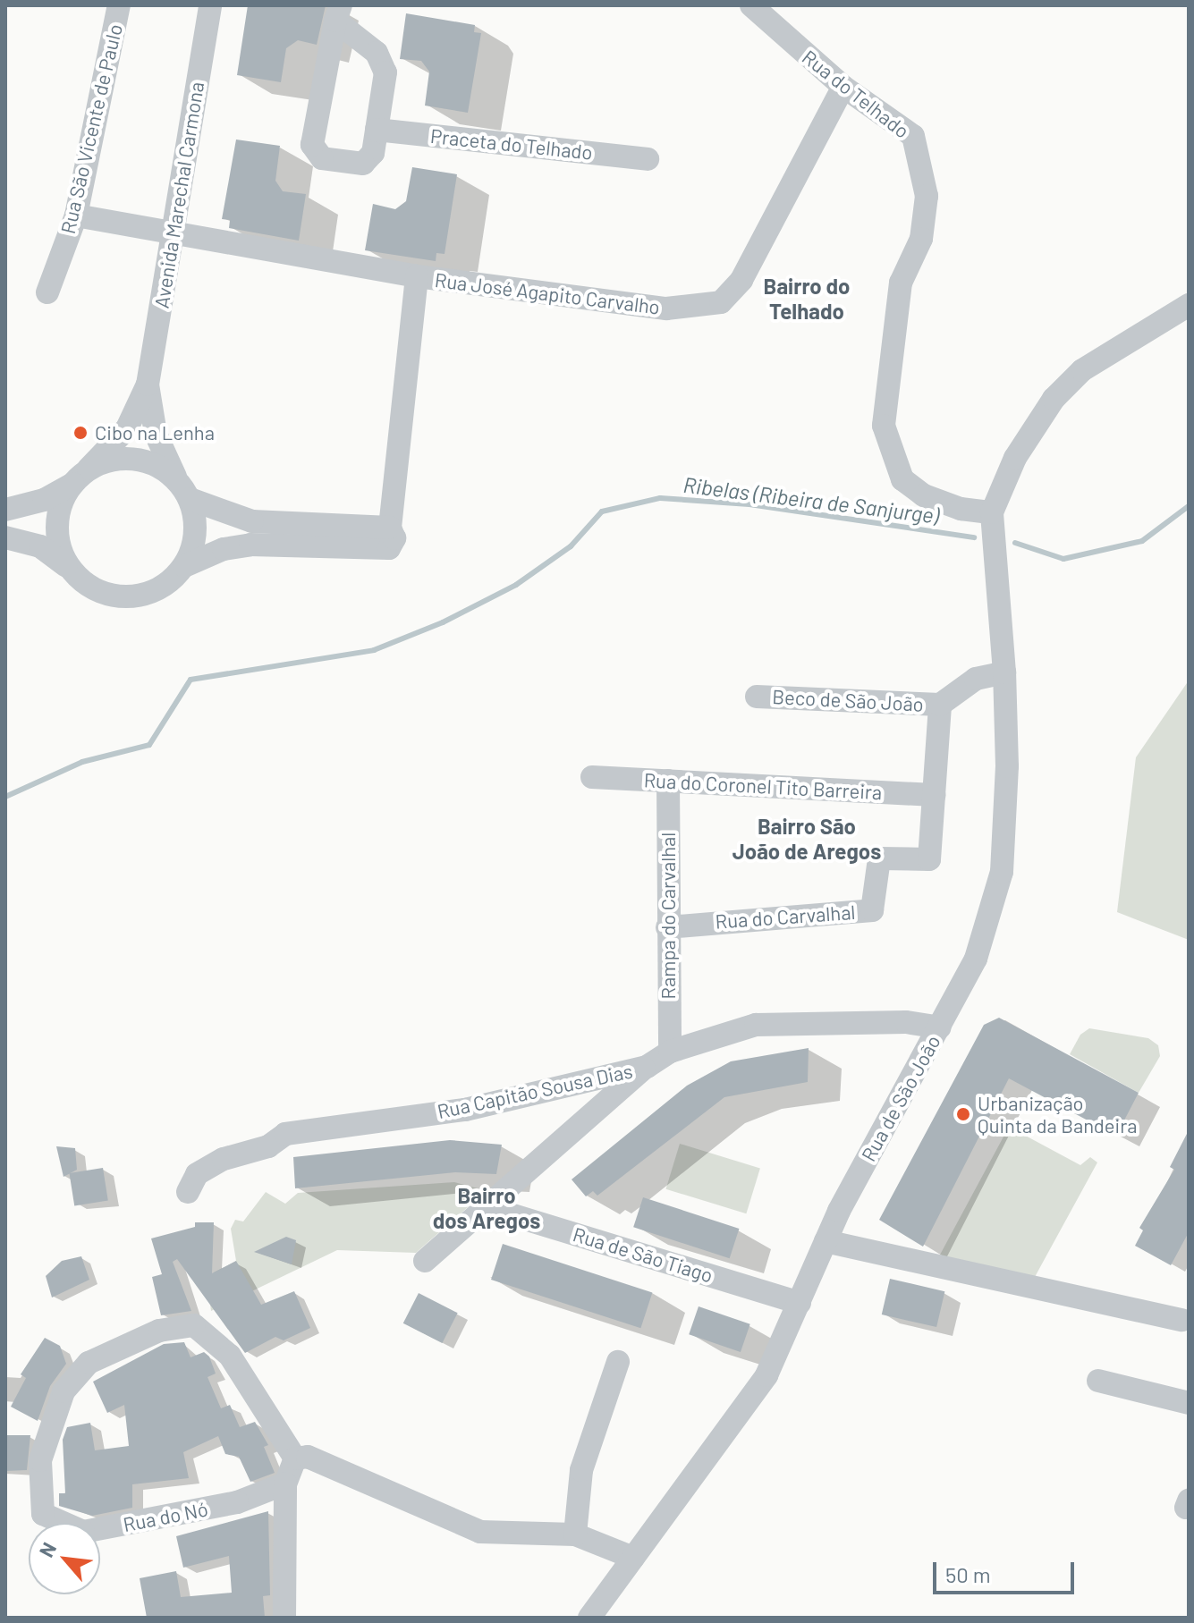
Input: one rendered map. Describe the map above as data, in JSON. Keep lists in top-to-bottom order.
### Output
{
  "streets": {
    "street": [
      "Rua do Telhado",
      "Rua São Vicente de Paulo",
      "Praceta do Telhado",
      "Avenida Marechal Carmona",
      "Rua José Agapito Carvalho",
      "Beco de São João",
      "Rua do Coronel Tito Barreira",
      "Rampa do Carvalhal",
      "Rua do Carvalhal",
      "Rua Capitão Sousa Dias",
      "Rua de São João",
      "Rua de São Tiago",
      "Rua do Nó"
    ]
  },
  "crossings": [
    ["Rua do Telhado", "Rua José Agapito Carvalho"],
    ["Rua do Telhado", "Rua de São João"],
    ["Rua São Vicente de Paulo", "Rua José Agapito Carvalho"],
    ["Avenida Marechal Carmona", "Rua José Agapito Carvalho"],
    ["Beco de São João", "Rua do Carvalhal"],
    ["Rua do Coronel Tito Barreira", "Rampa do Carvalhal"],
    ["Rua do Coronel Tito Barreira", "Rua do Carvalhal"],
    ["Rampa do Carvalhal", "Rua do Carvalhal"],
    ["Rampa do Carvalhal", "Rua Capitão Sousa Dias"],
    ["Rua Capitão Sousa Dias", "Rua de São João"],
    ["Rua de São João", "Rua de São Tiago"]
  ],
  "districts": ["Bairro do Telhado", "Bairro São João de Aregos", "Bairro dos Aregos"],
  "water": ["Ribelas (Ribeira de Sanjurge)"],
  "places": ["Cibo na Lenha", "Urbanização Quinta da Bandeira"],
  "scale_bar": "50 m",
  "north": "top left"
}
